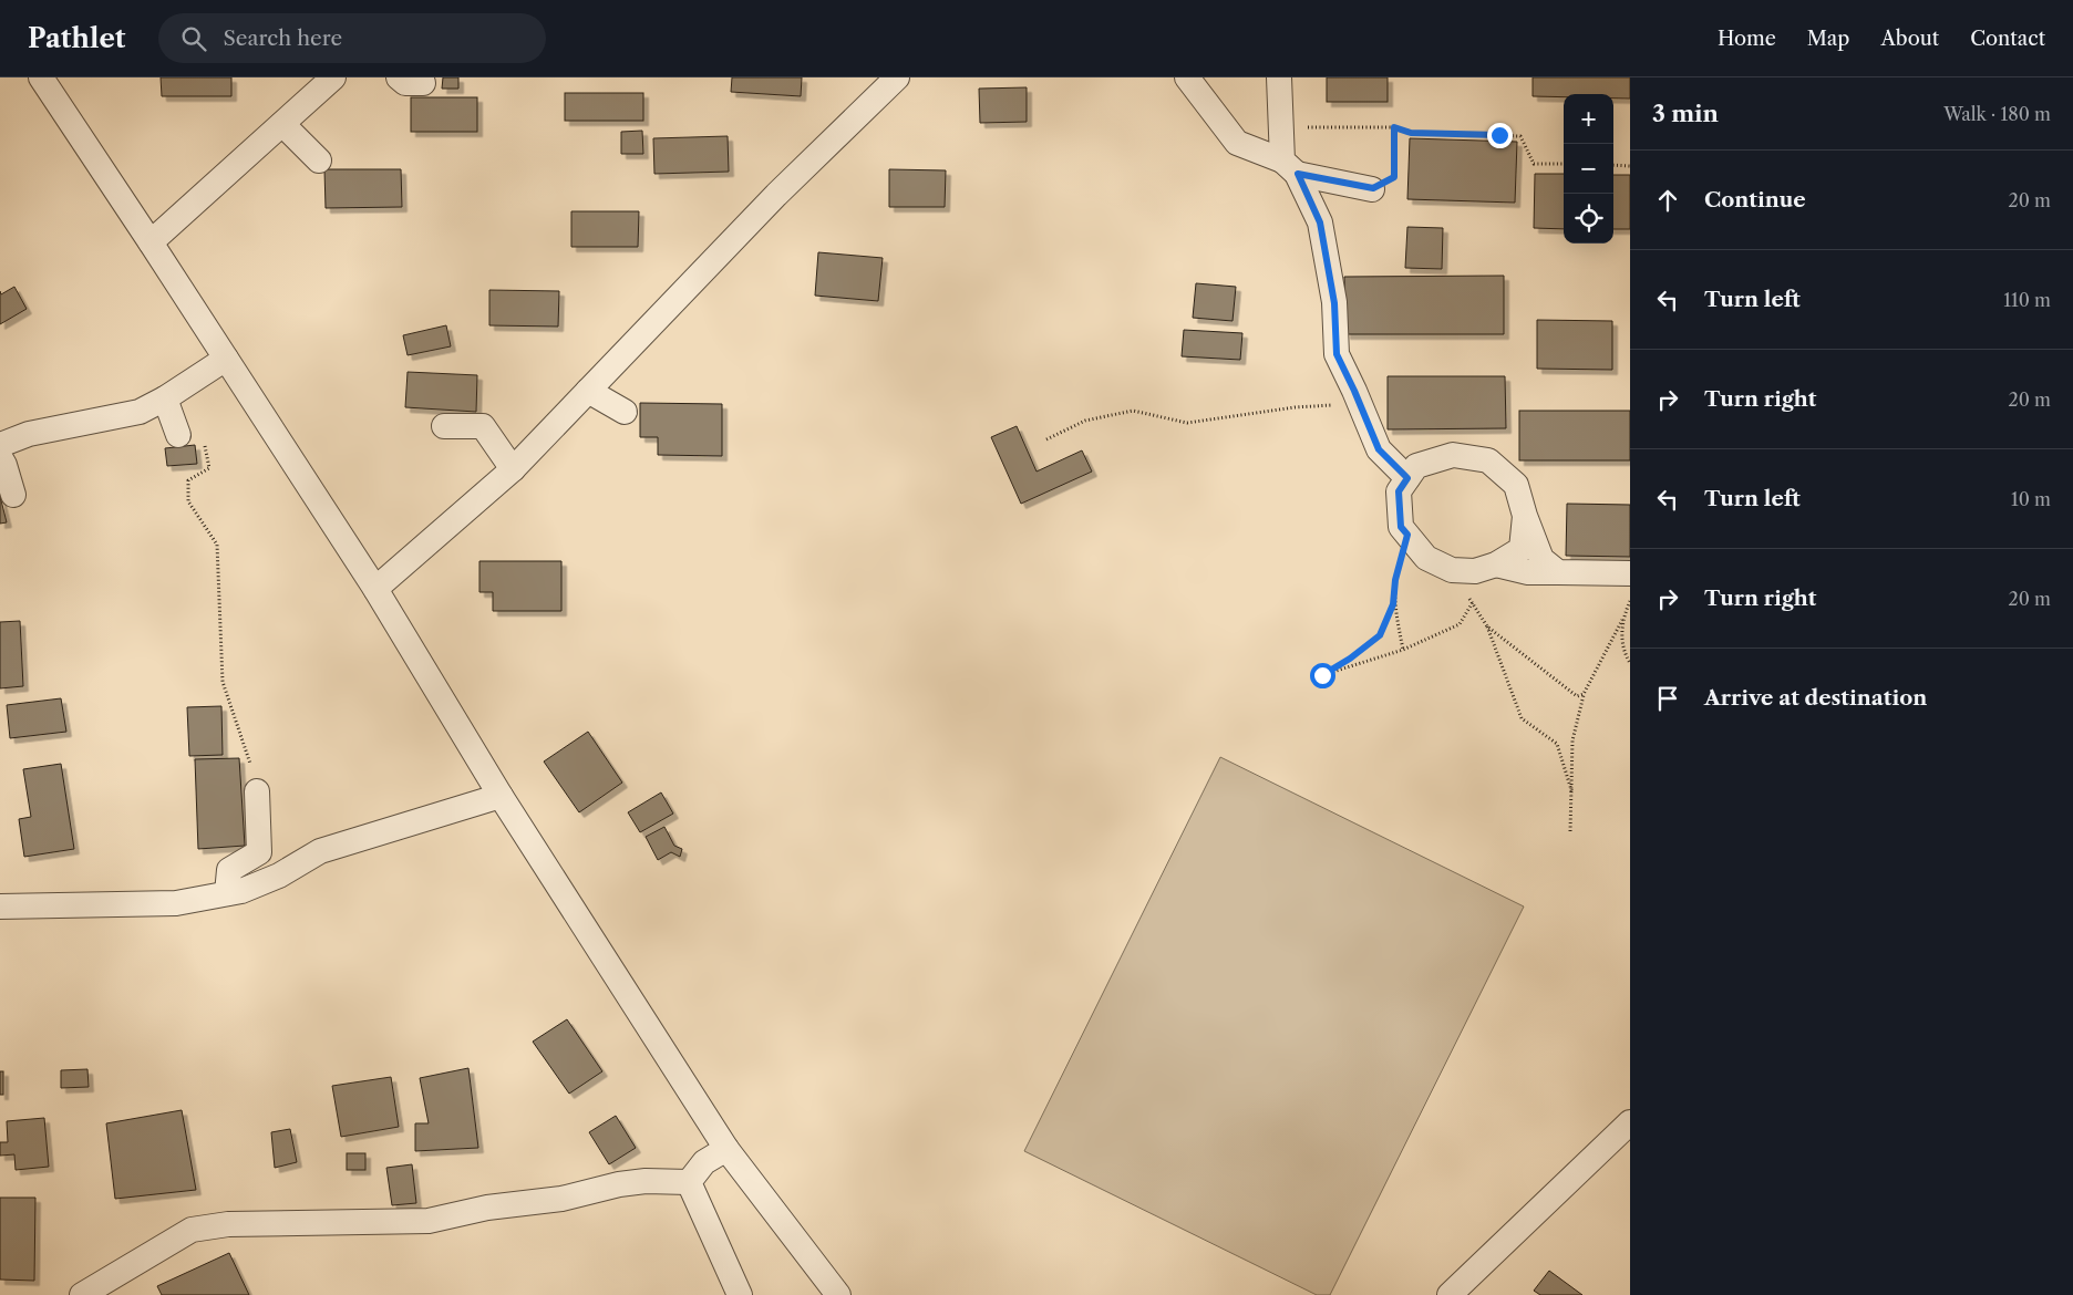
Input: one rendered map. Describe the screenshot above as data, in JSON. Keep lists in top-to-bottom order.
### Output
{
  "page": {
    "header": "Pathlet",
    "search": "Search here",
    "nav": [
      "Home",
      "Map",
      "About",
      "Contact"
    ],
    "heading": ["3 min", "Walk · 180 m"],
    "map_buttons": ["+", "−"],
    "list": [
      ["Continue", "20 m"],
      ["Turn left", "110 m"],
      ["Turn right", "20 m"],
      ["Turn left", "10 m"],
      ["Turn right", "20 m"],
      "Arrive at destination"
    ]
  }
}
